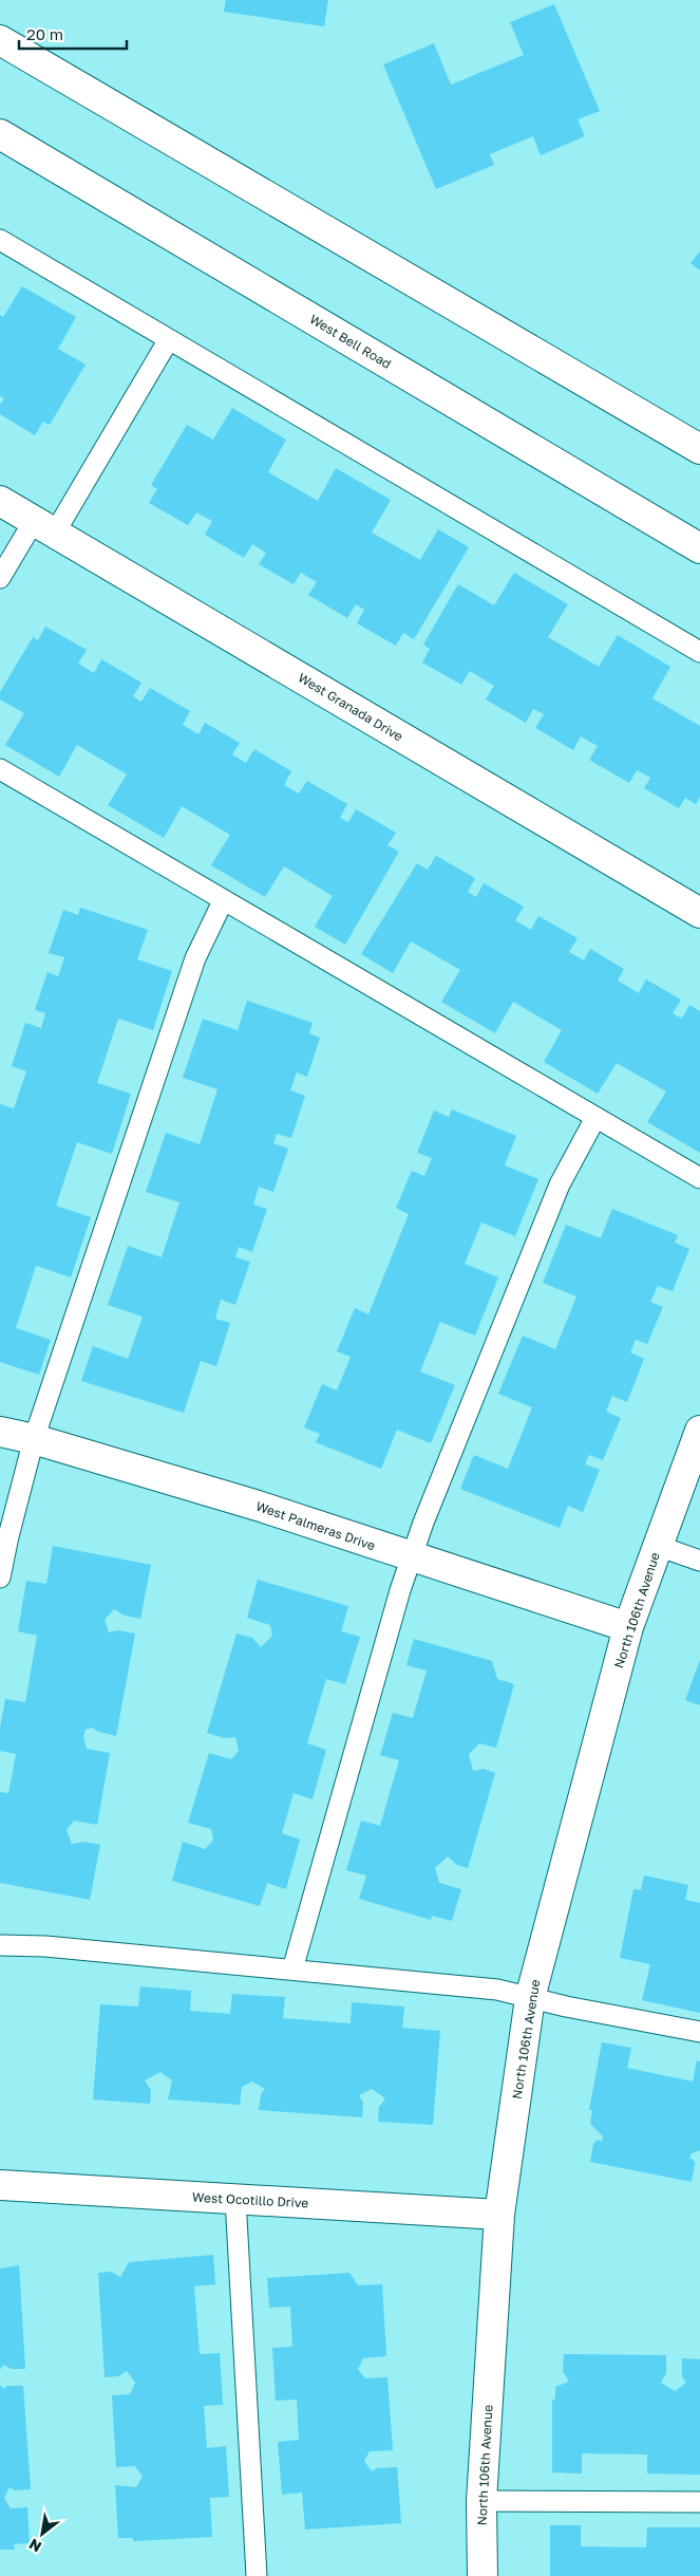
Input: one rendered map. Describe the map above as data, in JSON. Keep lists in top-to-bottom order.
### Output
{
  "streets": {
    "street": [
      "West Bell Road",
      "West Granada Drive",
      "West Palmeras Drive",
      "North 106th Avenue",
      "West Ocotillo Drive"
    ]
  },
  "crossings": [
    ["West Palmeras Drive", "North 106th Avenue"],
    ["North 106th Avenue", "West Ocotillo Drive"]
  ],
  "scale_bar": "20 m",
  "north": "bottom left"
}
